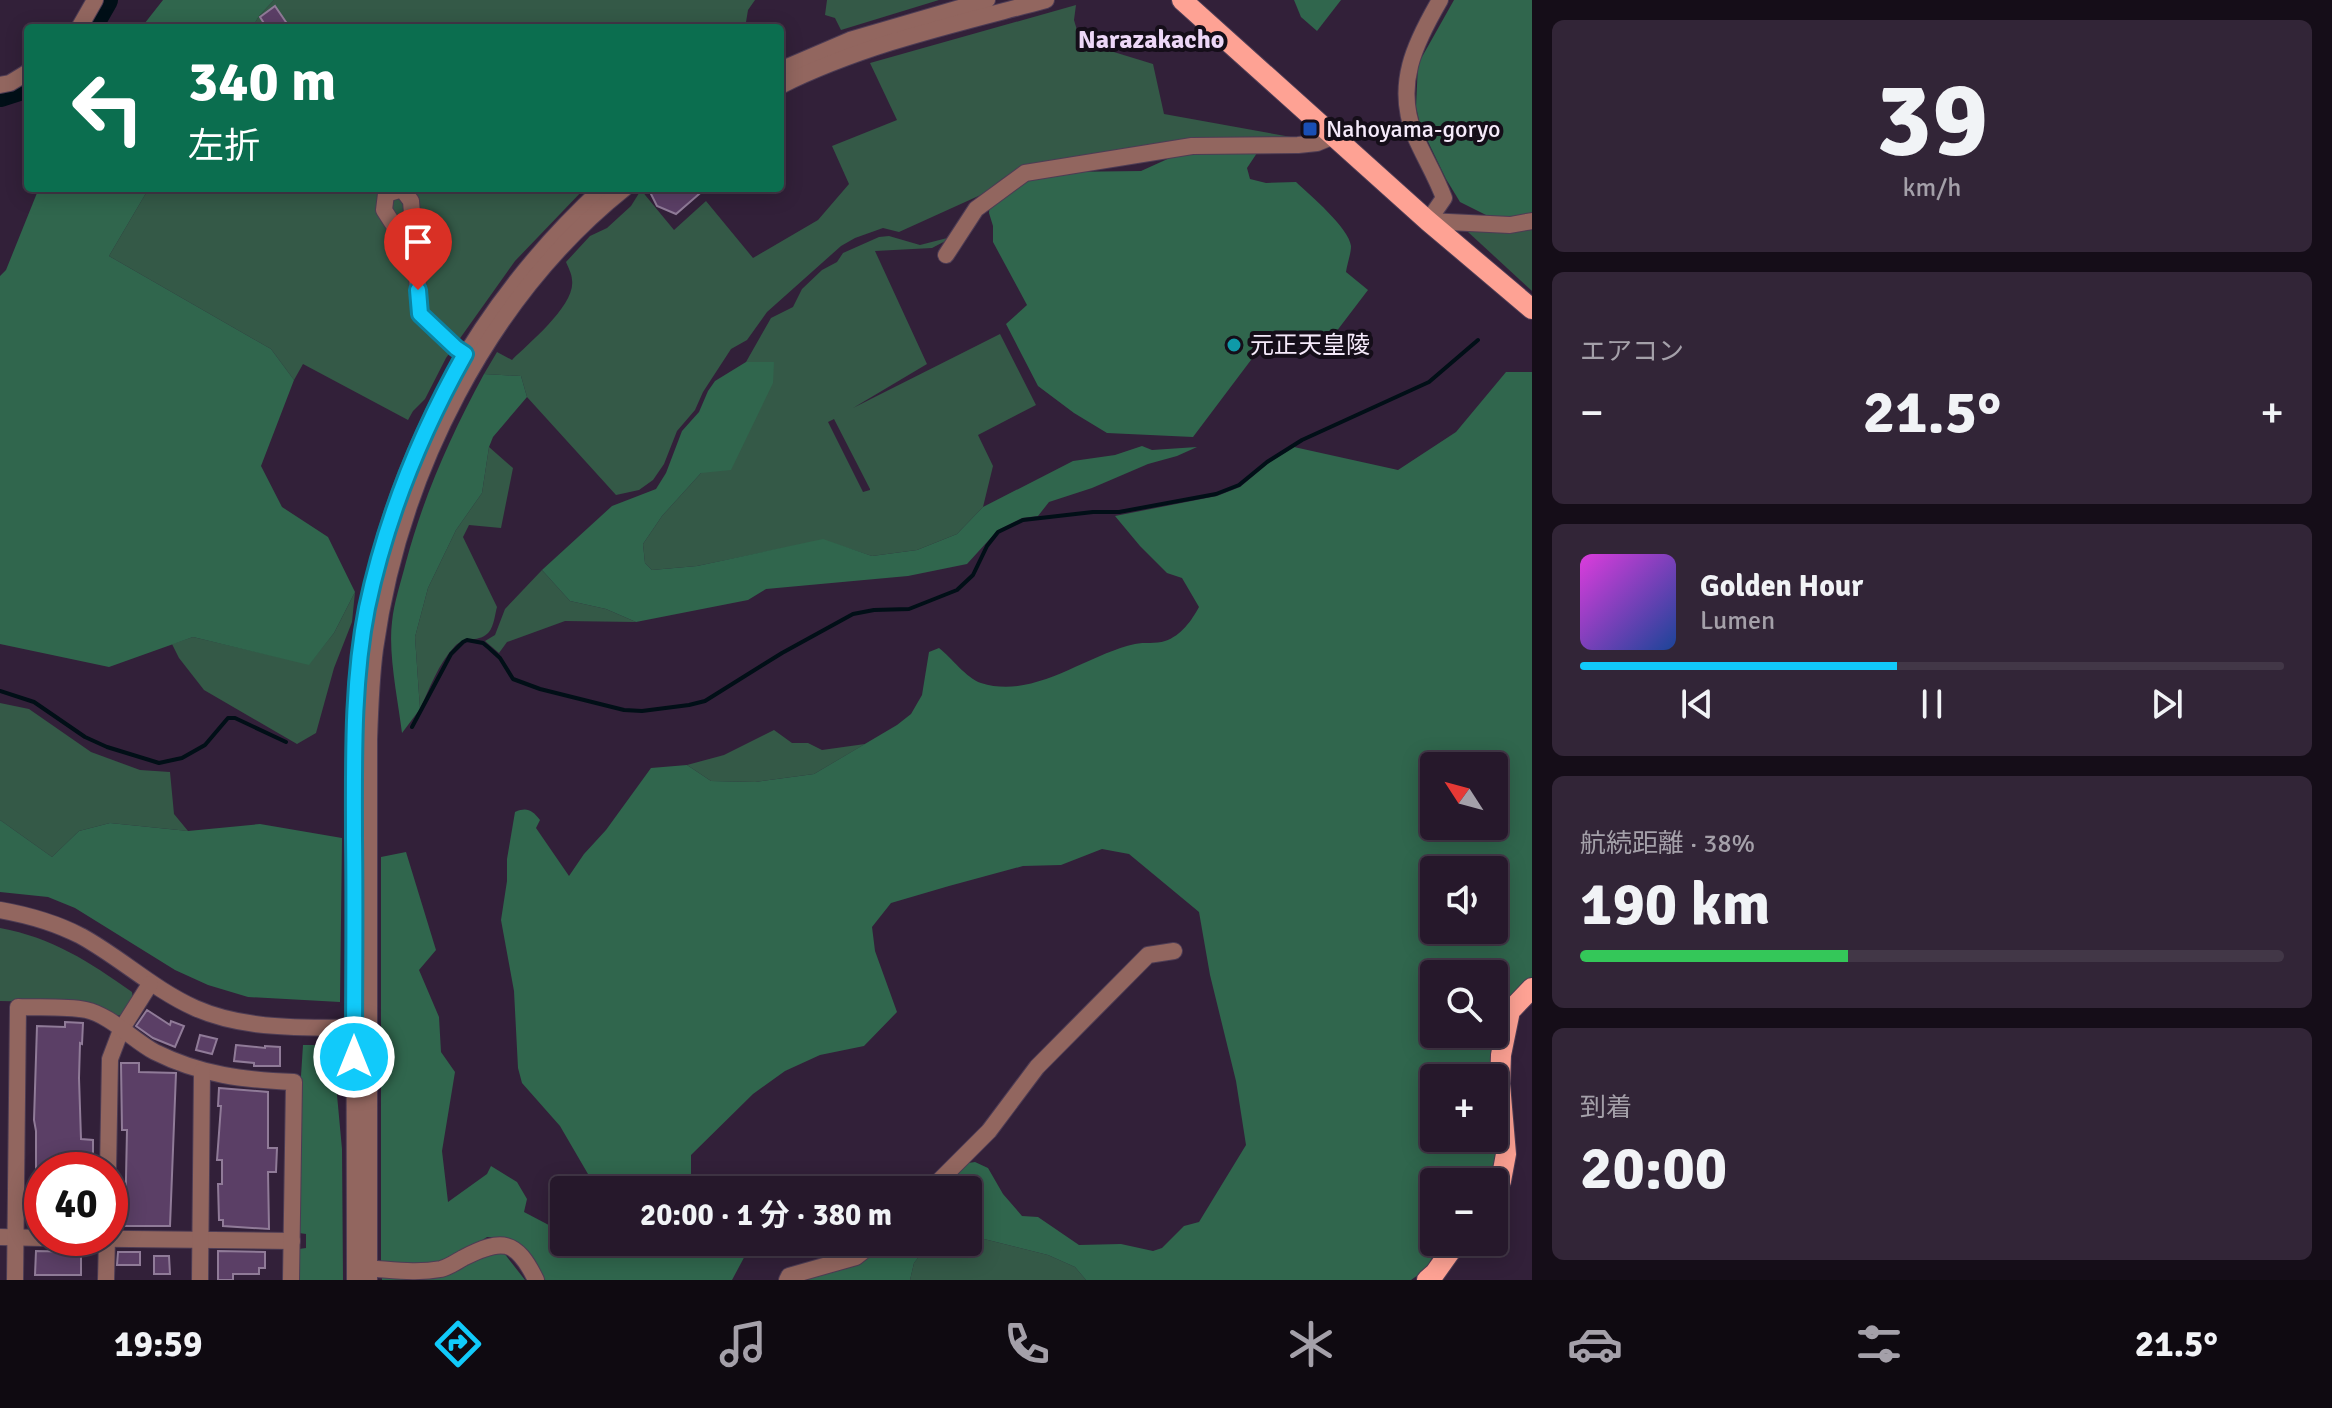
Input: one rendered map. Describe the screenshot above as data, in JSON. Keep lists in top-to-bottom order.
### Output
{
  "districts": ["Narazakacho"],
  "places": {
    "transit": ["Nahoyama-goryo"],
    "other": ["元正天皇陵"]
  },
  "north": "top left",
  "page": {
    "tile": [
      ["39", "km/h"],
      "エアコン",
      ["航続距離 · 38%", "190 km"],
      ["到着", "20:00"]
    ],
    "turn": ["340 m", "左折"],
    "heat": ["−", "21.5°", "+"],
    "song": ["Golden Hour", "Lumen"],
    "map_buttons": ["+", "−"],
    "limit": "40",
    "trip": "20:00 · 1 分 · 380 m",
    "tabs": ["19:59", "21.5°"]
  }
}
